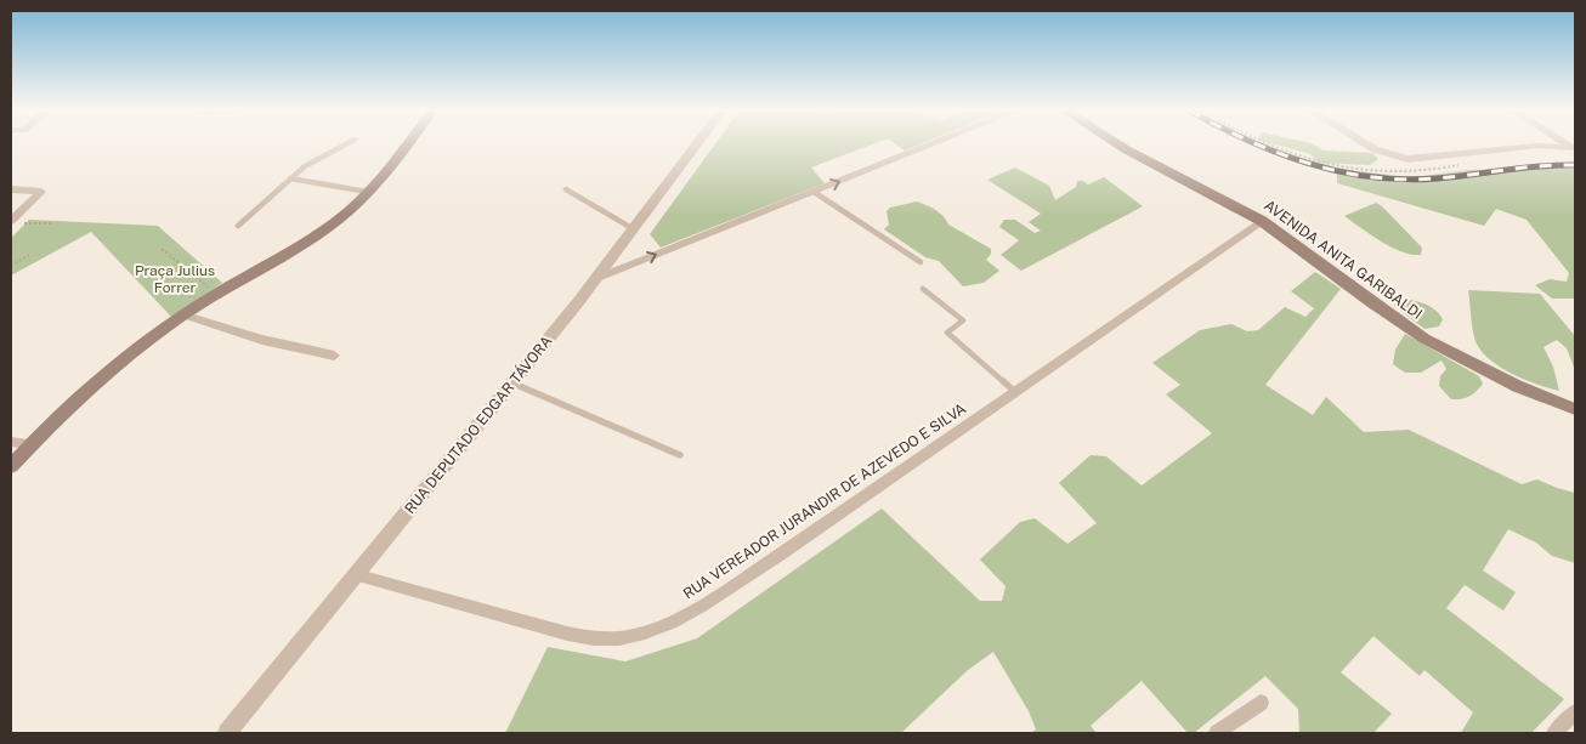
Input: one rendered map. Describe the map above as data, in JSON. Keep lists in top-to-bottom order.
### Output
{
  "streets": {
    "main road": ["AVENIDA ANITA GARIBALDI"],
    "street": ["RUA DEPUTADO EDGAR TÁVORA", "RUA VEREADOR JURANDIR DE AZEVEDO E SILVA"]
  },
  "crossings": [
    ["AVENIDA ANITA GARIBALDI", "RUA VEREADOR JURANDIR DE AZEVEDO E SILVA"],
    ["RUA DEPUTADO EDGAR TÁVORA", "RUA VEREADOR JURANDIR DE AZEVEDO E SILVA"]
  ],
  "parks": ["Praça Julius Forrer"]
}
